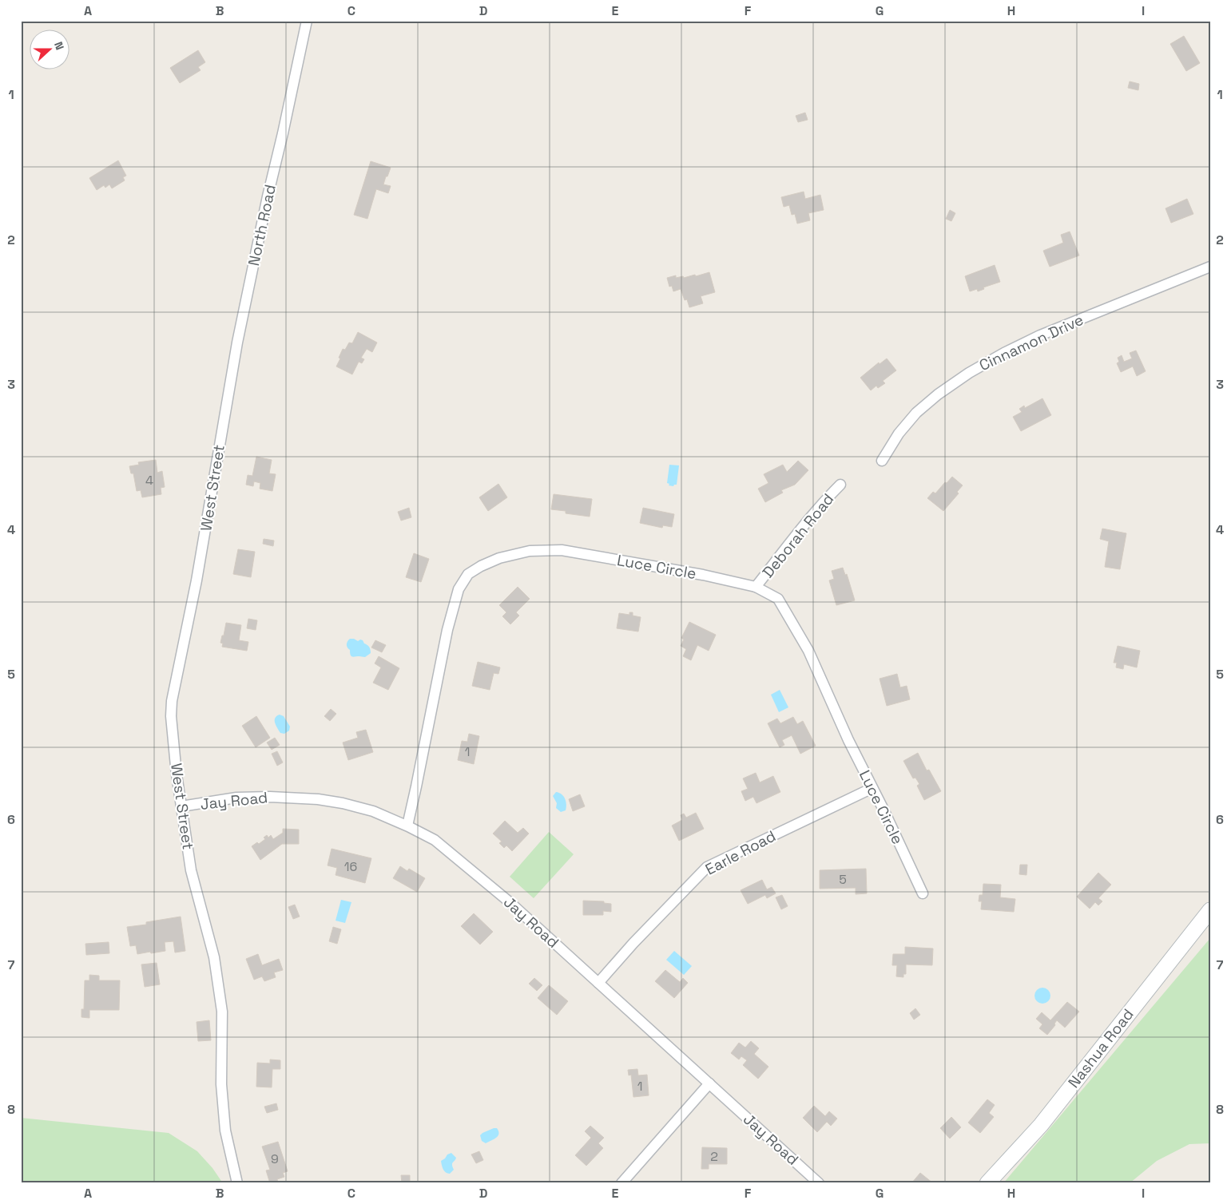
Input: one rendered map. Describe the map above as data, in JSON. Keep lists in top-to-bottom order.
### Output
{
  "streets": {
    "main road": ["Nashua Road"],
    "street": [
      "North Road",
      "Cinnamon Drive",
      "West Street",
      "Deborah Road",
      "Luce Circle",
      "Jay Road",
      "Earle Road"
    ]
  },
  "crossings": [
    ["North Road", "West Street"],
    ["West Street", "Jay Road"],
    ["Deborah Road", "Luce Circle"],
    ["Luce Circle", "Jay Road"],
    ["Luce Circle", "Earle Road"],
    ["Jay Road", "Earle Road"]
  ],
  "house_numbers": [
    "4",
    "1",
    "16",
    "5",
    "1",
    "2",
    "9"
  ],
  "north": "right",
  "grid": {
    "columns": [
      "A",
      "B",
      "C",
      "D",
      "E",
      "F",
      "G",
      "H",
      "I"
    ],
    "rows": [
      "1",
      "2",
      "3",
      "4",
      "5",
      "6",
      "7",
      "8"
    ]
  }
}
